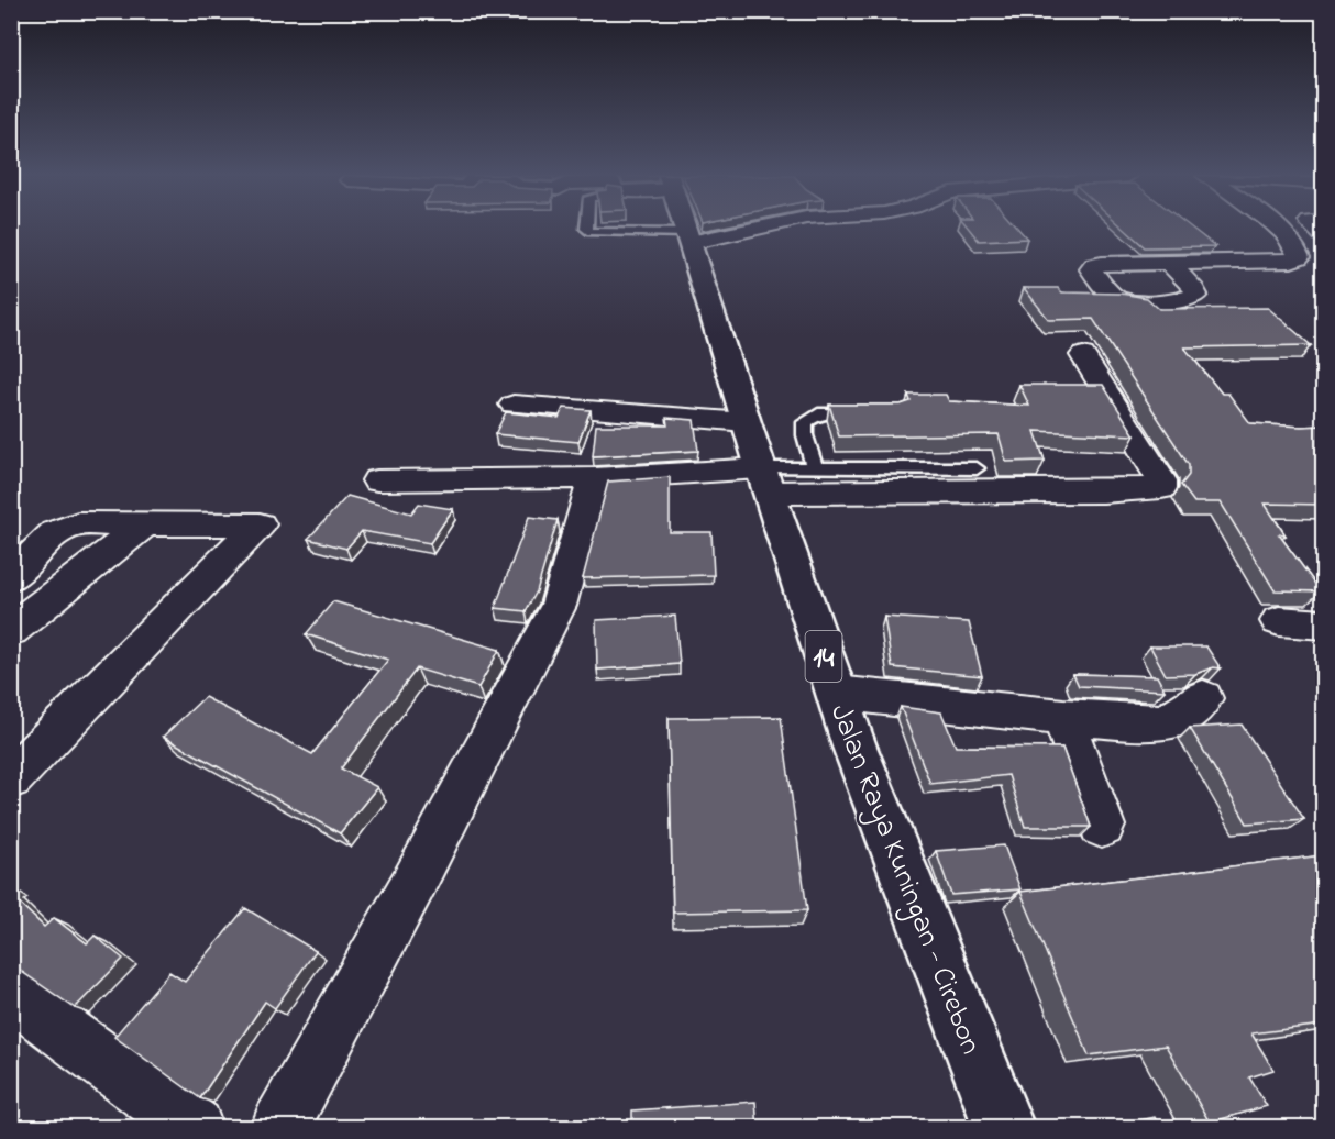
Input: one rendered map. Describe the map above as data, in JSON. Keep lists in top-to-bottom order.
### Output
{
  "streets": {
    "highway": ["14", "Jalan Raya Kuningan - Cirebon"]
  }
}
